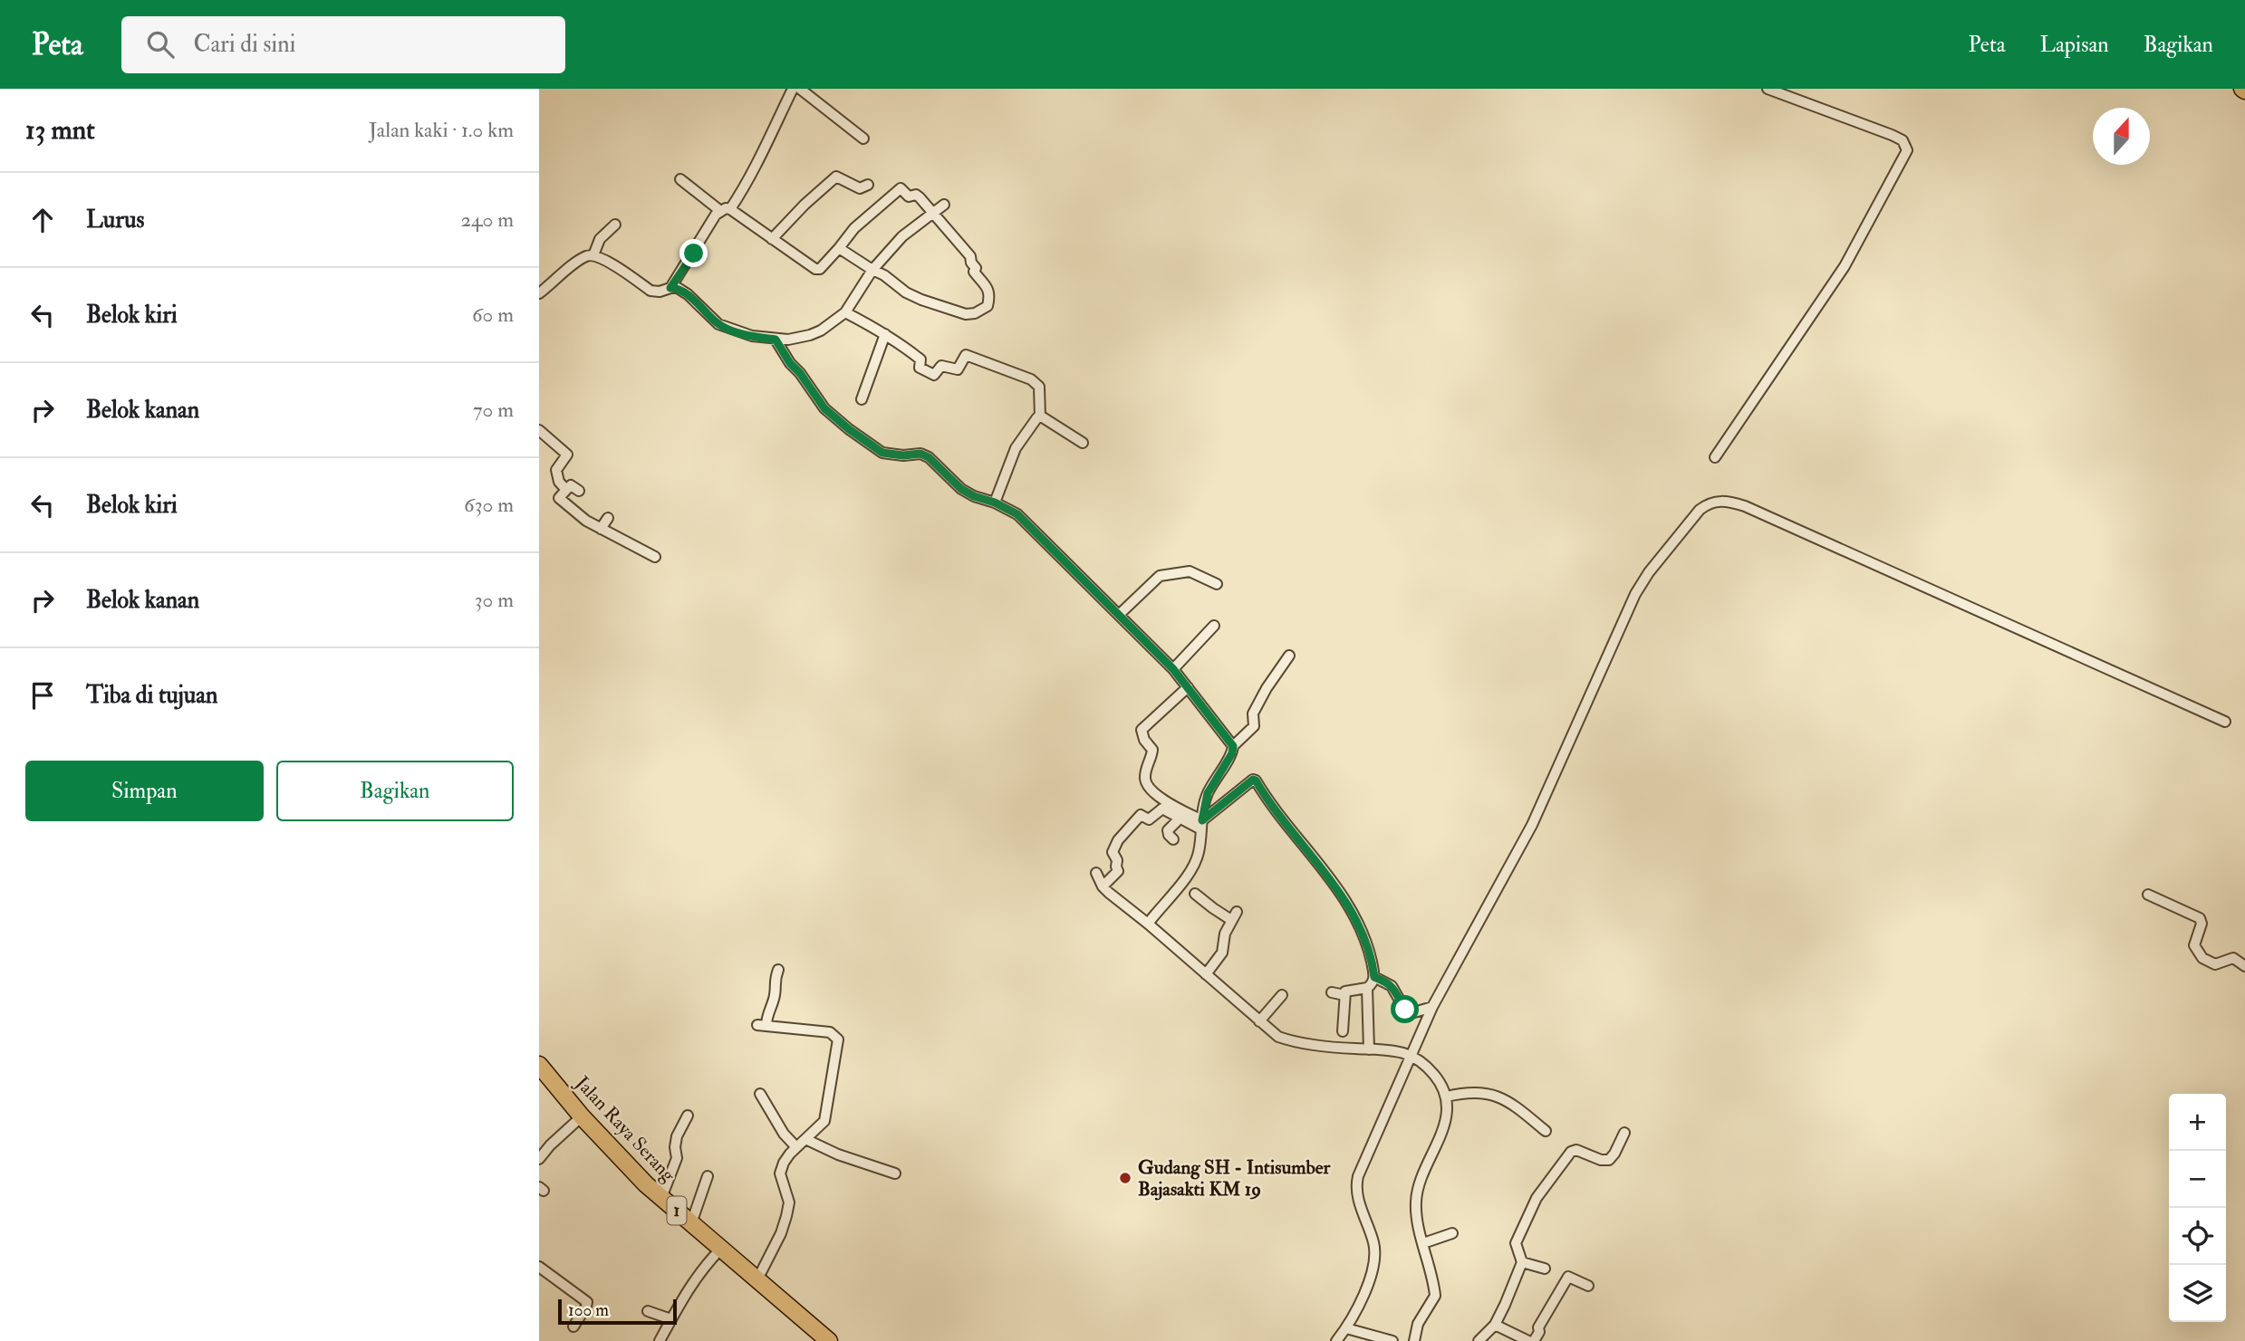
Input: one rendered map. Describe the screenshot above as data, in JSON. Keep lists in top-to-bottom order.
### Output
{
  "streets": {
    "highway": ["Jalan Raya Serang", "1"]
  },
  "places": ["Gudang SH - Intisumber Bajasakti KM 19"],
  "scale_bar": "100 m",
  "north": "top",
  "page": {
    "header": "Peta",
    "search": "Cari di sini",
    "nav": ["Peta", "Lapisan", "Bagikan"],
    "heading": ["13 mnt", "Jalan kaki · 1.0 km"],
    "list": [
      ["Lurus", "240 m"],
      ["Belok kiri", "60 m"],
      ["Belok kanan", "70 m"],
      ["Belok kiri", "630 m"],
      ["Belok kanan", "30 m"],
      "Tiba di tujuan"
    ],
    "buttons": ["Simpan", "Bagikan"],
    "map_buttons": ["+", "−"],
    "scale": "100 m"
  }
}
